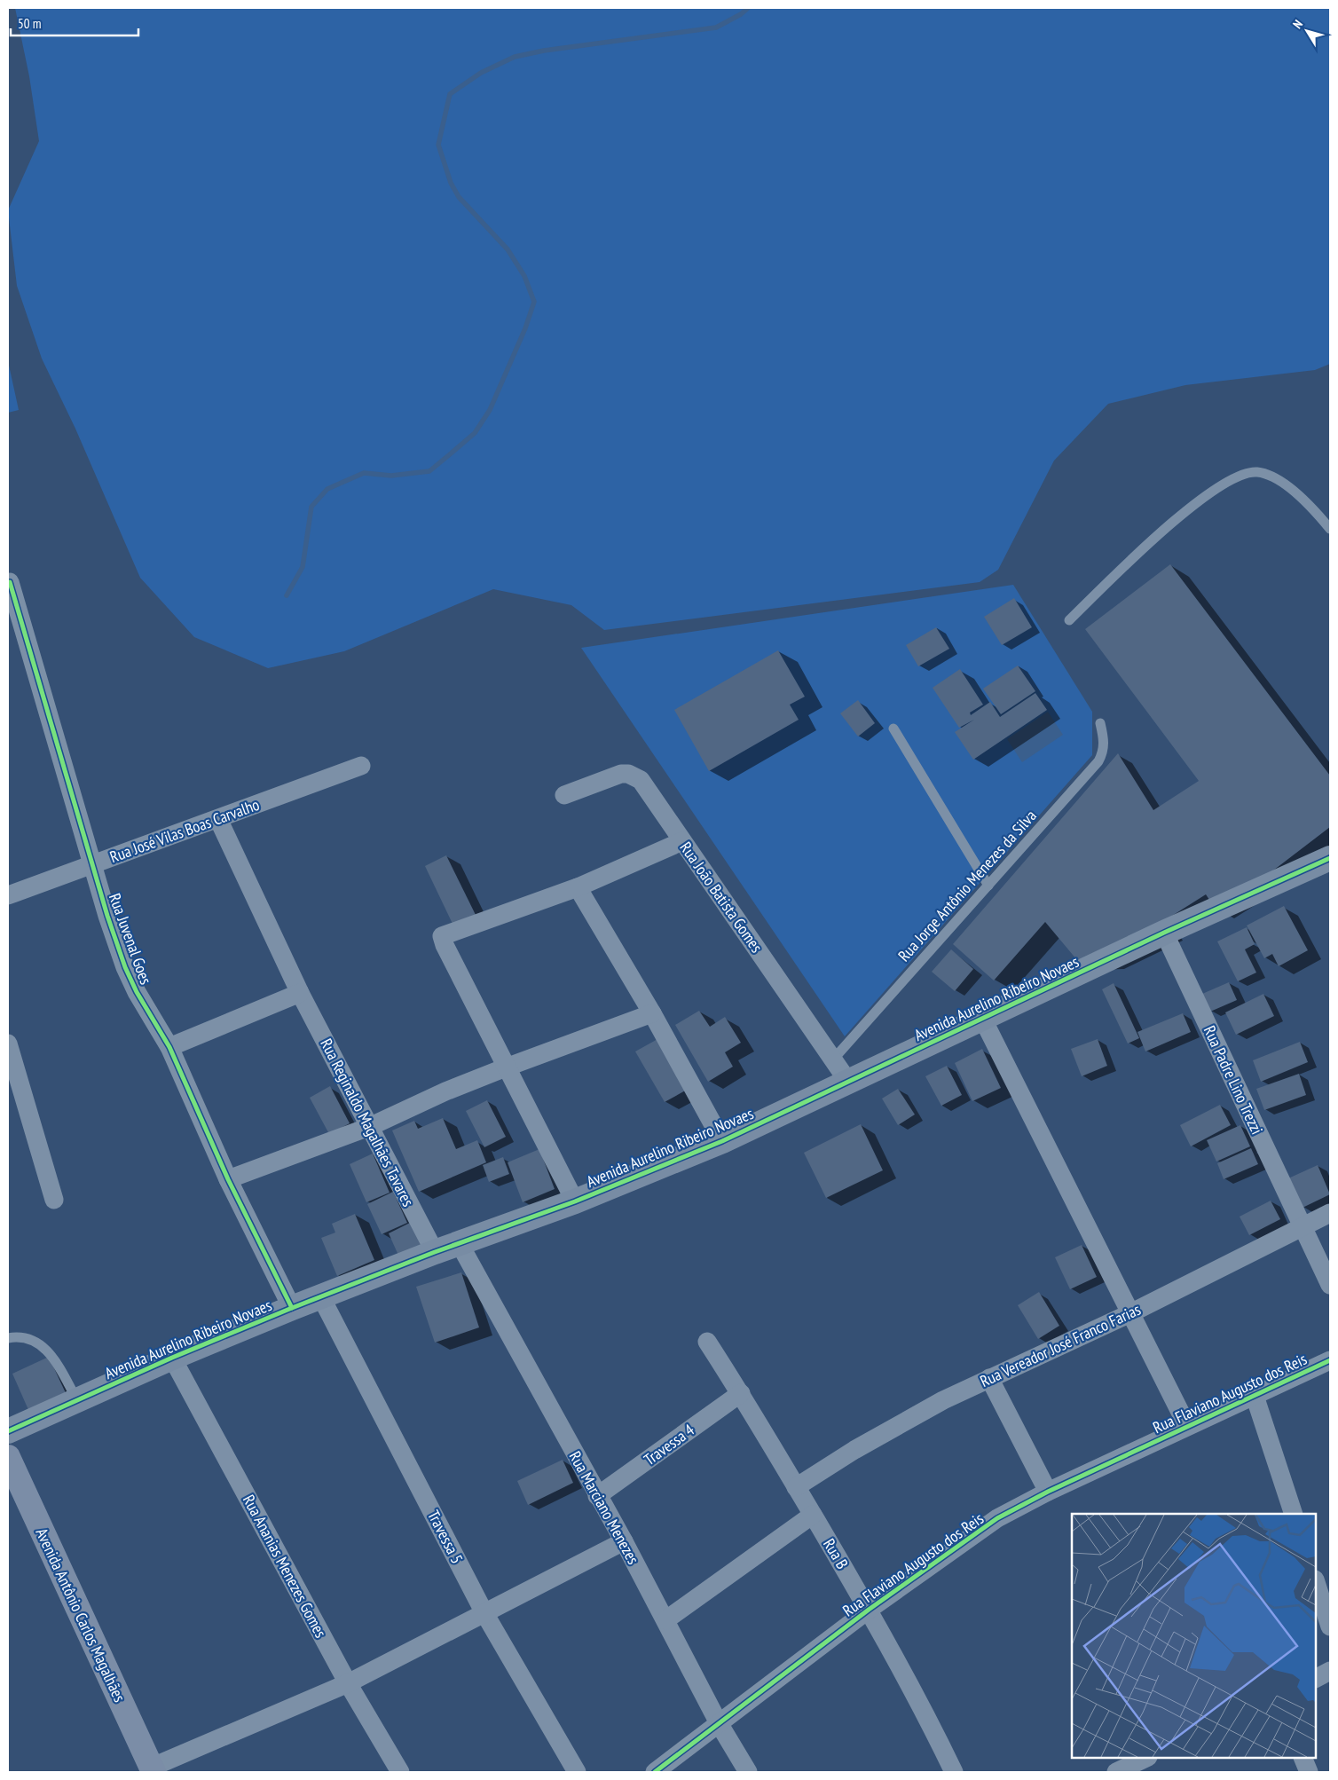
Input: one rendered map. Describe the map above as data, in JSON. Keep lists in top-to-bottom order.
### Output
{
  "streets": {
    "main road": ["Avenida Antônio Carlos Magalhães"],
    "street": [
      "Rua José Vilas Boas Carvalho",
      "Rua João Batista Gomes",
      "Rua Juvenal Goes",
      "Avenida Aurelino Ribeiro Novaes",
      "Rua Padre Lino Trezzi",
      "Rua Reginaldo Magalhães Tavares",
      "Rua Vereador José Franco Farias",
      "Rua Flaviano Augusto dos Reis",
      "Travessa 4",
      "Rua Marciano Menezes",
      "Travessa 5",
      "Rua B",
      "Rua Ananias Menezes Gomes"
    ],
    "lane": ["Rua Jorge Antônio Menezes da Silva"]
  },
  "crossings": [
    ["Rua José Vilas Boas Carvalho", "Rua Juvenal Goes"],
    ["Rua José Vilas Boas Carvalho", "Rua Reginaldo Magalhães Tavares"],
    ["Rua Jorge Antônio Menezes da Silva", "Rua João Batista Gomes"],
    ["Rua João Batista Gomes", "Avenida Aurelino Ribeiro Novaes"],
    ["Rua Juvenal Goes", "Avenida Aurelino Ribeiro Novaes"],
    ["Avenida Aurelino Ribeiro Novaes", "Rua Padre Lino Trezzi"],
    ["Avenida Aurelino Ribeiro Novaes", "Rua Reginaldo Magalhães Tavares"],
    ["Avenida Aurelino Ribeiro Novaes", "Rua Marciano Menezes"],
    ["Avenida Aurelino Ribeiro Novaes", "Travessa 5"],
    ["Avenida Aurelino Ribeiro Novaes", "Rua Ananias Menezes Gomes"],
    ["Rua Padre Lino Trezzi", "Rua Vereador José Franco Farias"],
    ["Rua Vereador José Franco Farias", "Rua B"],
    ["Rua Flaviano Augusto dos Reis", "Rua Marciano Menezes"],
    ["Rua Flaviano Augusto dos Reis", "Rua B"],
    ["Travessa 4", "Rua Marciano Menezes"],
    ["Travessa 4", "Rua B"]
  ],
  "scale_bar": "50 m",
  "north": "top left"
}
